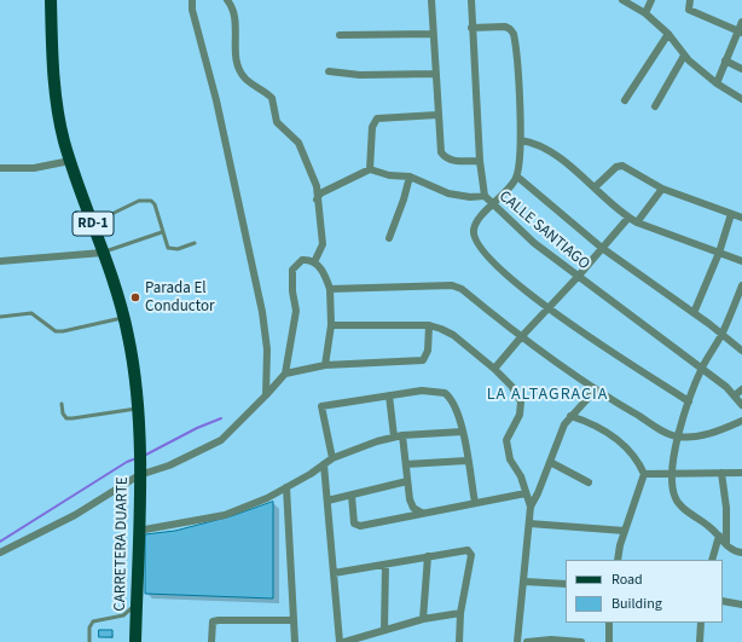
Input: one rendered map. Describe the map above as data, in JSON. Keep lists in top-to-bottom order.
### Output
{
  "streets": {
    "main road": ["RD-1", "CARRETERA DUARTE"],
    "street": ["CALLE SANTIAGO"]
  },
  "crossings": [
    ["RD-1", "CARRETERA DUARTE"]
  ],
  "districts": ["LA ALTAGRACIA"],
  "places": ["Parada El Conductor"],
  "legend": ["Road", "Building"]
}
